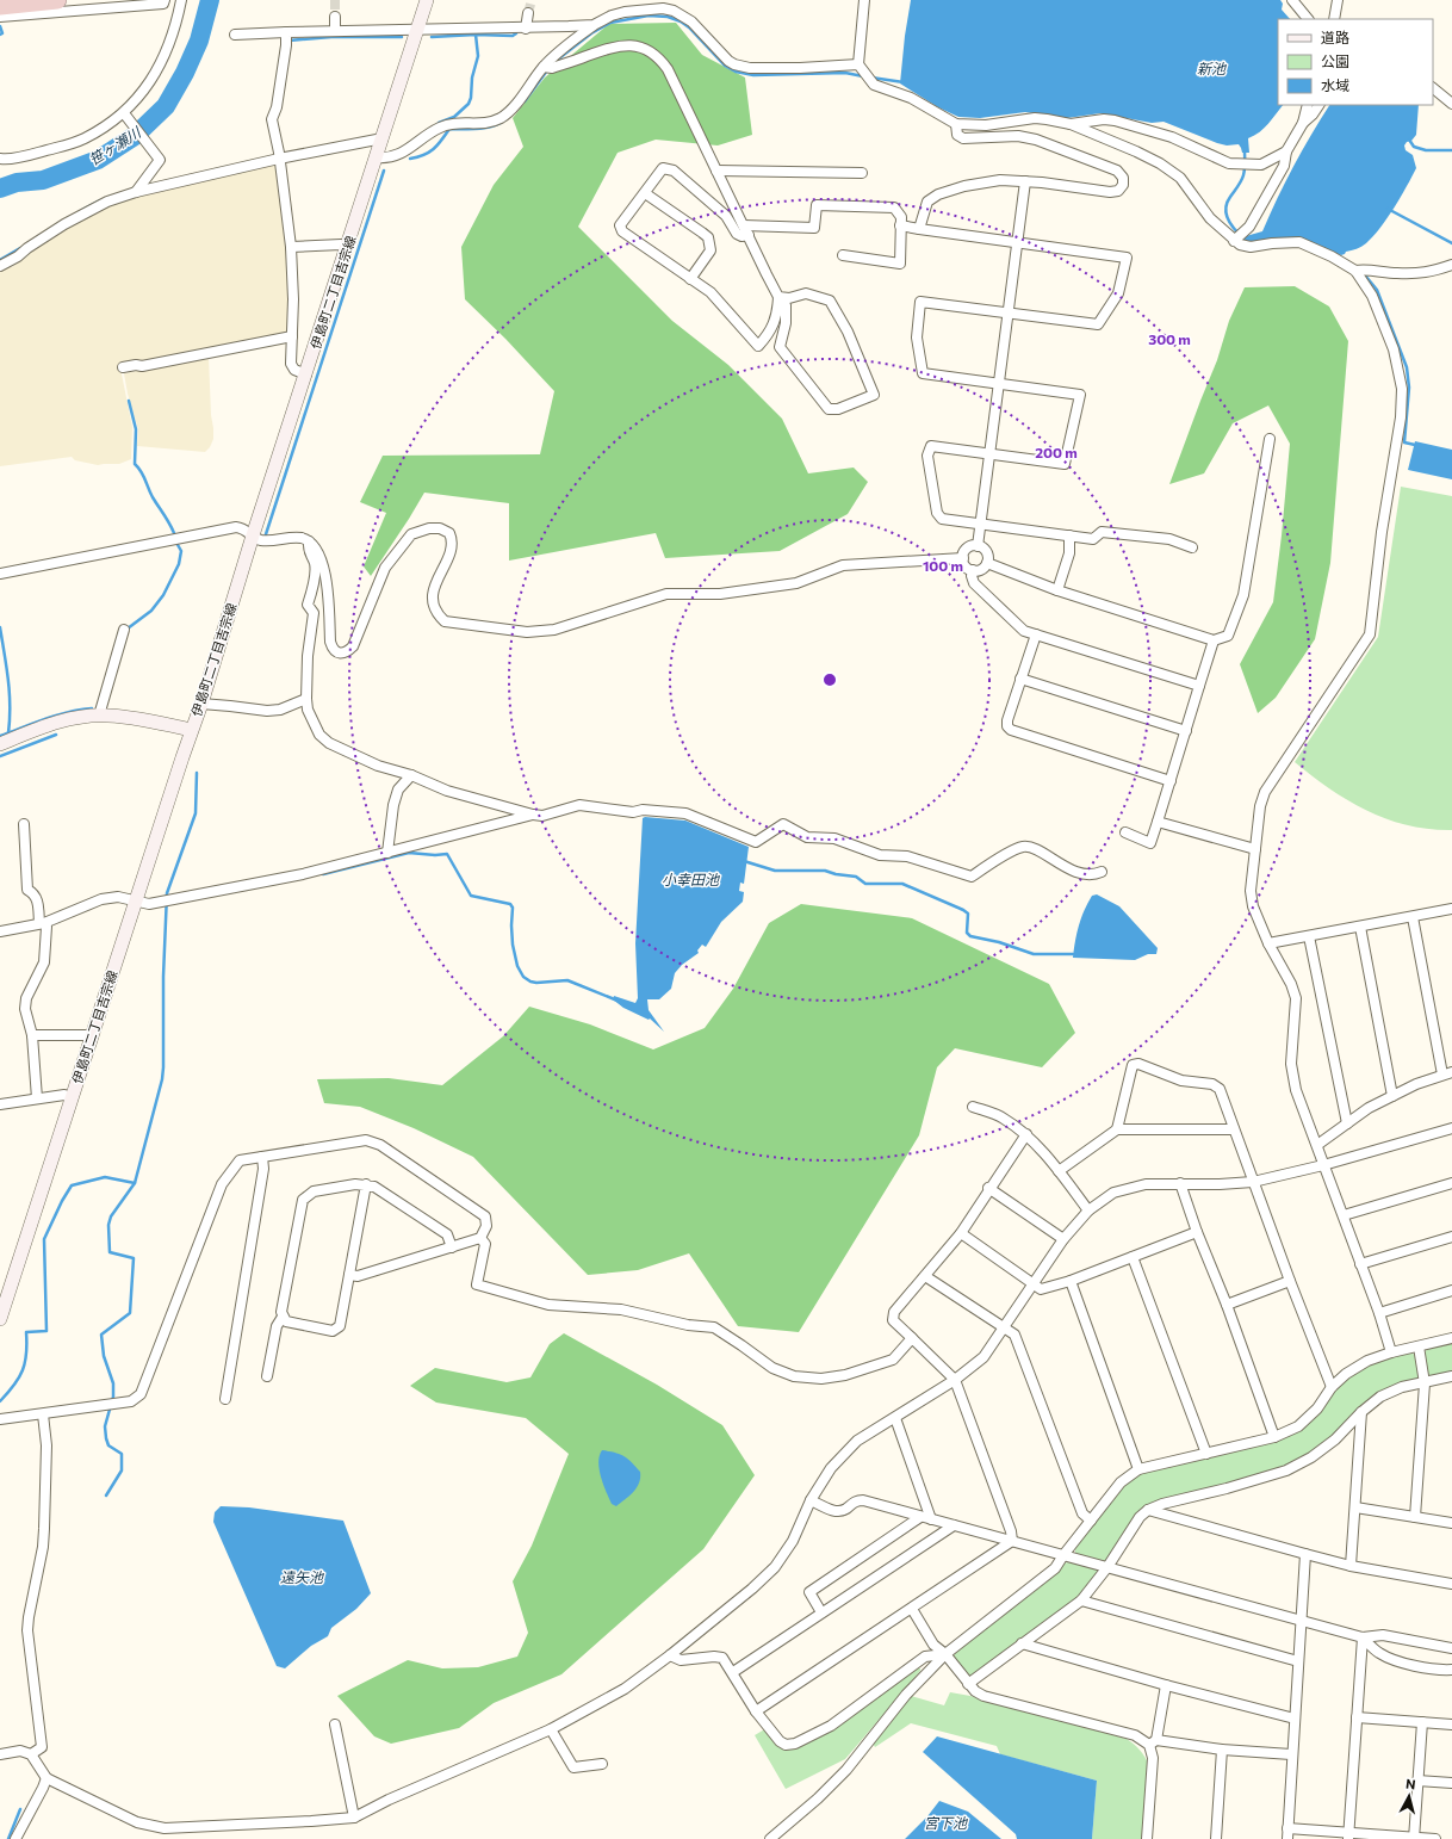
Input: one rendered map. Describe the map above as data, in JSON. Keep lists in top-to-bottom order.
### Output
{
  "streets": {
    "street": ["伊島町二丁目吉宗線"]
  },
  "water": [
    "新池",
    "笹ヶ瀬川",
    "小幸田池",
    "遠矢池",
    "宮下池"
  ],
  "legend": ["道路", "公園", "水域"],
  "north": "top",
  "rings": ["300 m", "200 m", "100 m"]
}
